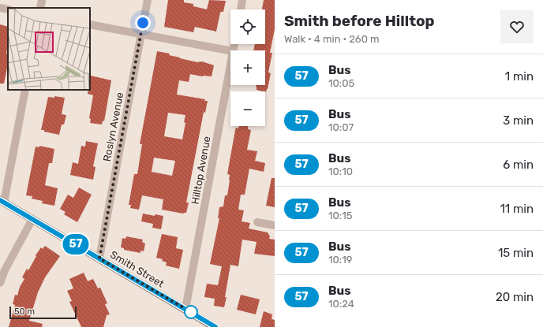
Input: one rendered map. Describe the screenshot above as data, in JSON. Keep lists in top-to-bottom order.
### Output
{
  "streets": {
    "main road": ["Smith Street"],
    "street": ["Roslyn Avenue", "Hilltop Avenue"]
  },
  "crossings": [
    ["Roslyn Avenue", "Smith Street"],
    ["Hilltop Avenue", "Smith Street"]
  ],
  "lines": ["bus line 57"],
  "scale_bar": "50 m",
  "page": {
    "on_map": "57",
    "heading": ["Smith before Hilltop", "Walk · 4 min · 260 m"],
    "map_buttons": ["+", "−"],
    "list": [
      {
        "mark": "57",
        "name": "Bus",
        "note": "10:05",
        "value": "1 min"
      },
      {
        "mark": "57",
        "name": "Bus",
        "note": "10:07",
        "value": "3 min"
      },
      {
        "mark": "57",
        "name": "Bus",
        "note": "10:10",
        "value": "6 min"
      },
      {
        "mark": "57",
        "name": "Bus",
        "note": "10:15",
        "value": "11 min"
      },
      {
        "mark": "57",
        "name": "Bus",
        "note": "10:19",
        "value": "15 min"
      },
      {
        "mark": "57",
        "name": "Bus",
        "note": "10:24",
        "value": "20 min"
      }
    ],
    "scale": "50 m"
  }
}
